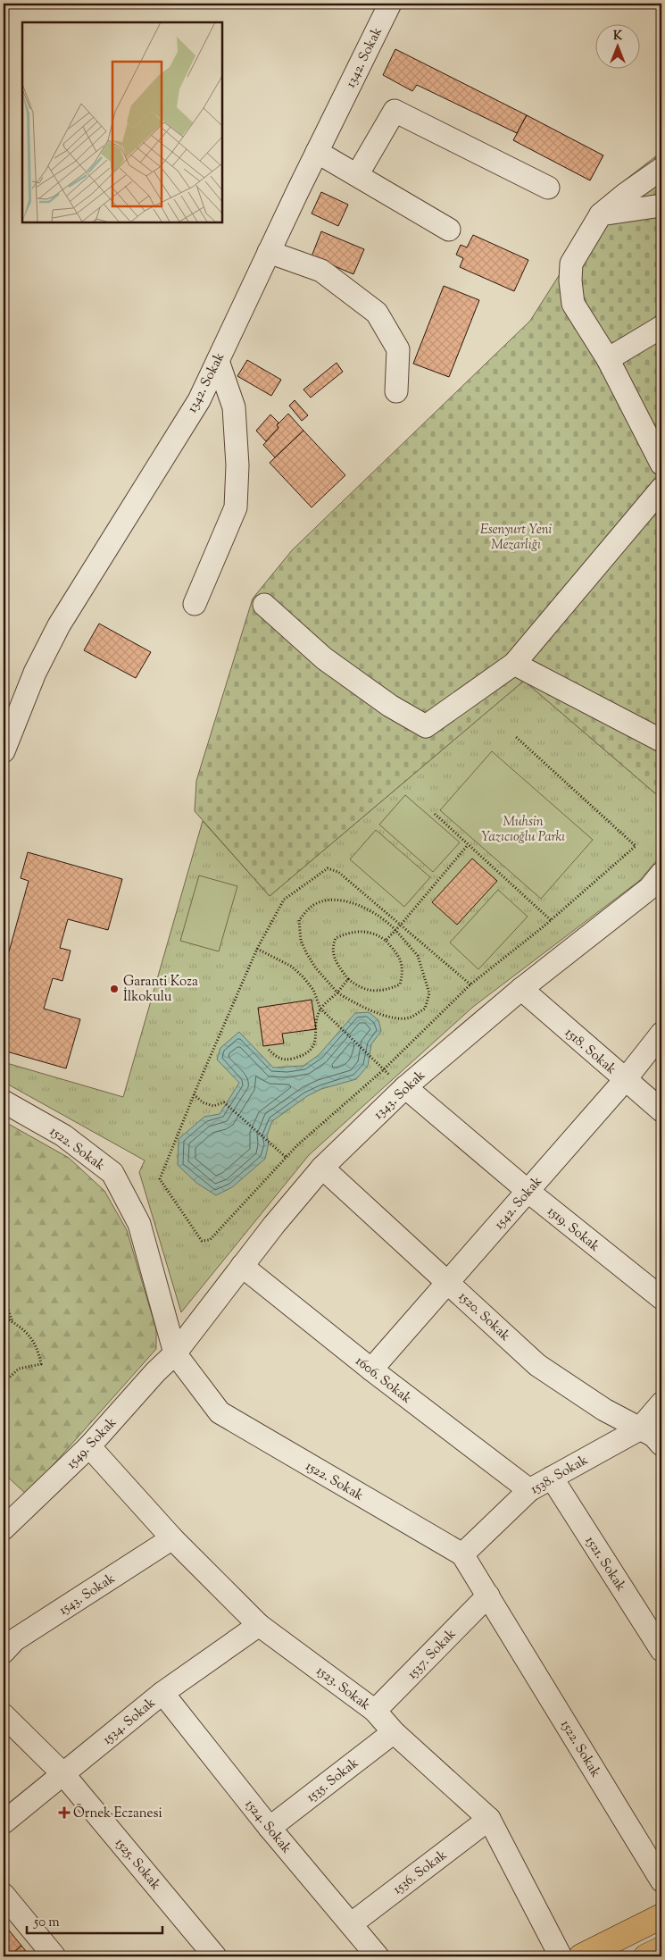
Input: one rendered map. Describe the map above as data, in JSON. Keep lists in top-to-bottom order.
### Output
{
  "streets": {
    "street": [
      "1342. Sokak",
      "1518. Sokak",
      "1343. Sokak",
      "1522. Sokak",
      "1542. Sokak",
      "1519. Sokak",
      "1520. Sokak",
      "1606. Sokak",
      "1549. Sokak",
      "1538. Sokak",
      "1521. Sokak",
      "1543. Sokak",
      "1537. Sokak",
      "1523. Sokak",
      "1534. Sokak",
      "1535. Sokak",
      "1524. Sokak",
      "1525. Sokak",
      "1536. Sokak"
    ]
  },
  "crossings": [
    ["1518. Sokak", "1343. Sokak"],
    ["1518. Sokak", "1542. Sokak"],
    ["1343. Sokak", "1522. Sokak"],
    ["1343. Sokak", "1519. Sokak"],
    ["1343. Sokak", "1520. Sokak"],
    ["1343. Sokak", "1606. Sokak"],
    ["1343. Sokak", "1549. Sokak"],
    ["1522. Sokak", "1549. Sokak"],
    ["1522. Sokak", "1538. Sokak"],
    ["1522. Sokak", "1537. Sokak"],
    ["1542. Sokak", "1519. Sokak"],
    ["1542. Sokak", "1520. Sokak"],
    ["1542. Sokak", "1606. Sokak"],
    ["1520. Sokak", "1538. Sokak"],
    ["1606. Sokak", "1538. Sokak"],
    ["1549. Sokak", "1523. Sokak"],
    ["1538. Sokak", "1521. Sokak"],
    ["1543. Sokak", "1523. Sokak"],
    ["1537. Sokak", "1523. Sokak"],
    ["1523. Sokak", "1534. Sokak"],
    ["1523. Sokak", "1535. Sokak"],
    ["1523. Sokak", "1536. Sokak"],
    ["1534. Sokak", "1524. Sokak"],
    ["1534. Sokak", "1525. Sokak"],
    ["1535. Sokak", "1524. Sokak"],
    ["1524. Sokak", "1536. Sokak"]
  ],
  "parks": ["Esenyurt Yeni Mezarlığı", "Muhsin Yazıcıoğlu Parkı"],
  "places": {
    "other": ["Garanti Koza İlkokulu"],
    "health": ["Örnek Eczanesi"]
  },
  "scale_bar": "50 m",
  "north": "top"
}
